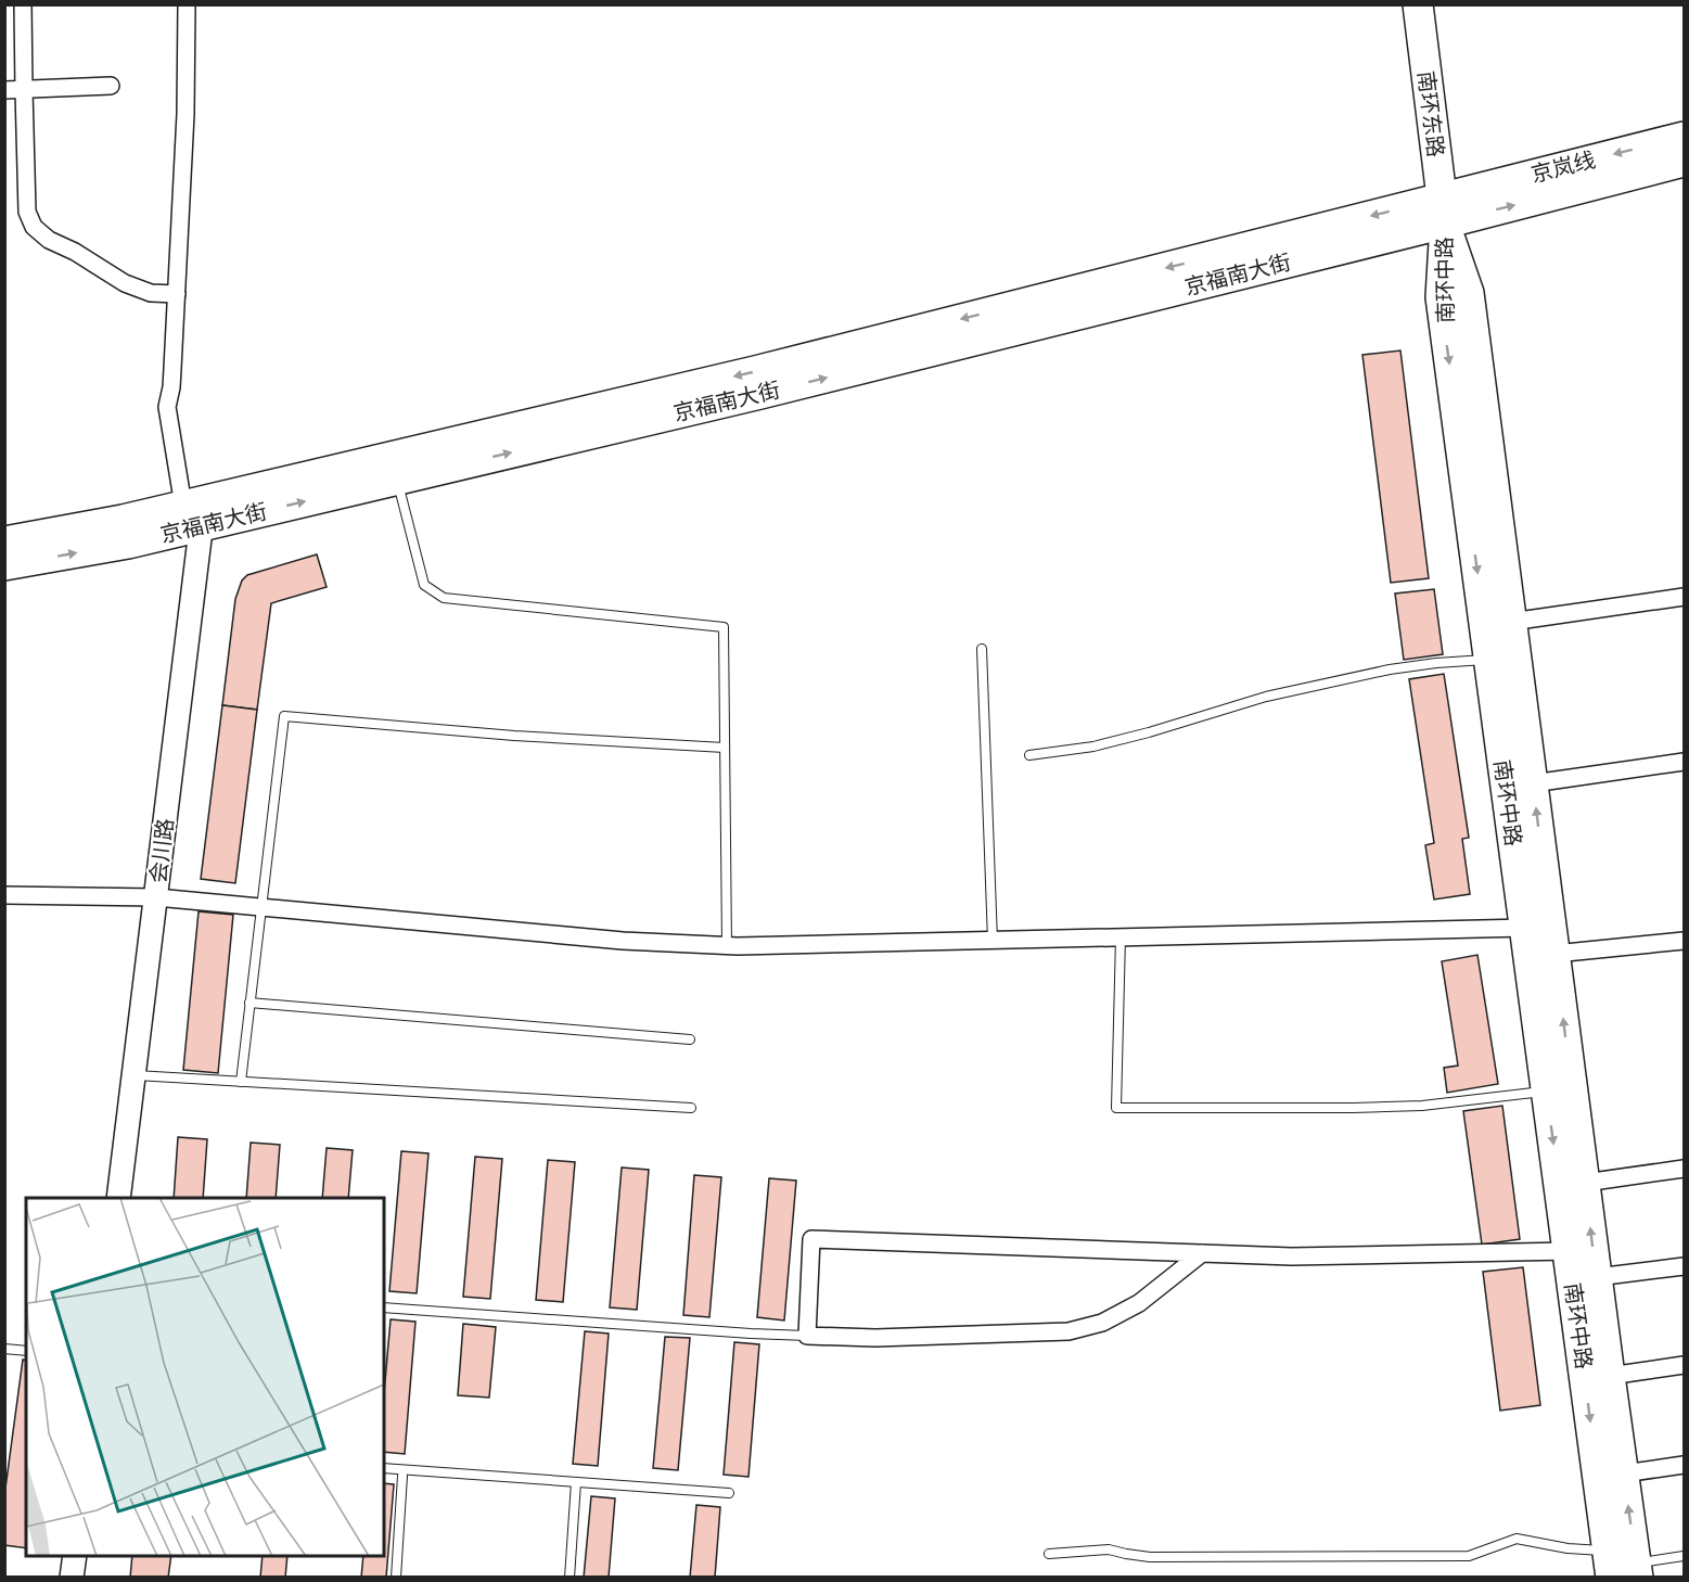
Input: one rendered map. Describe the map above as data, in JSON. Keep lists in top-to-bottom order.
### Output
{
  "streets": {
    "highway": [
      "南环东路",
      "京岚线",
      "京福南大街",
      "南环中路"
    ],
    "street": ["会川路"]
  },
  "crossings": [
    ["南环东路", "京岚线"],
    ["南环东路", "京福南大街"],
    ["南环东路", "南环中路"],
    ["京岚线", "京福南大街"],
    ["京岚线", "南环中路"],
    ["京福南大街", "南环中路"],
    ["京福南大街", "会川路"]
  ]
}
